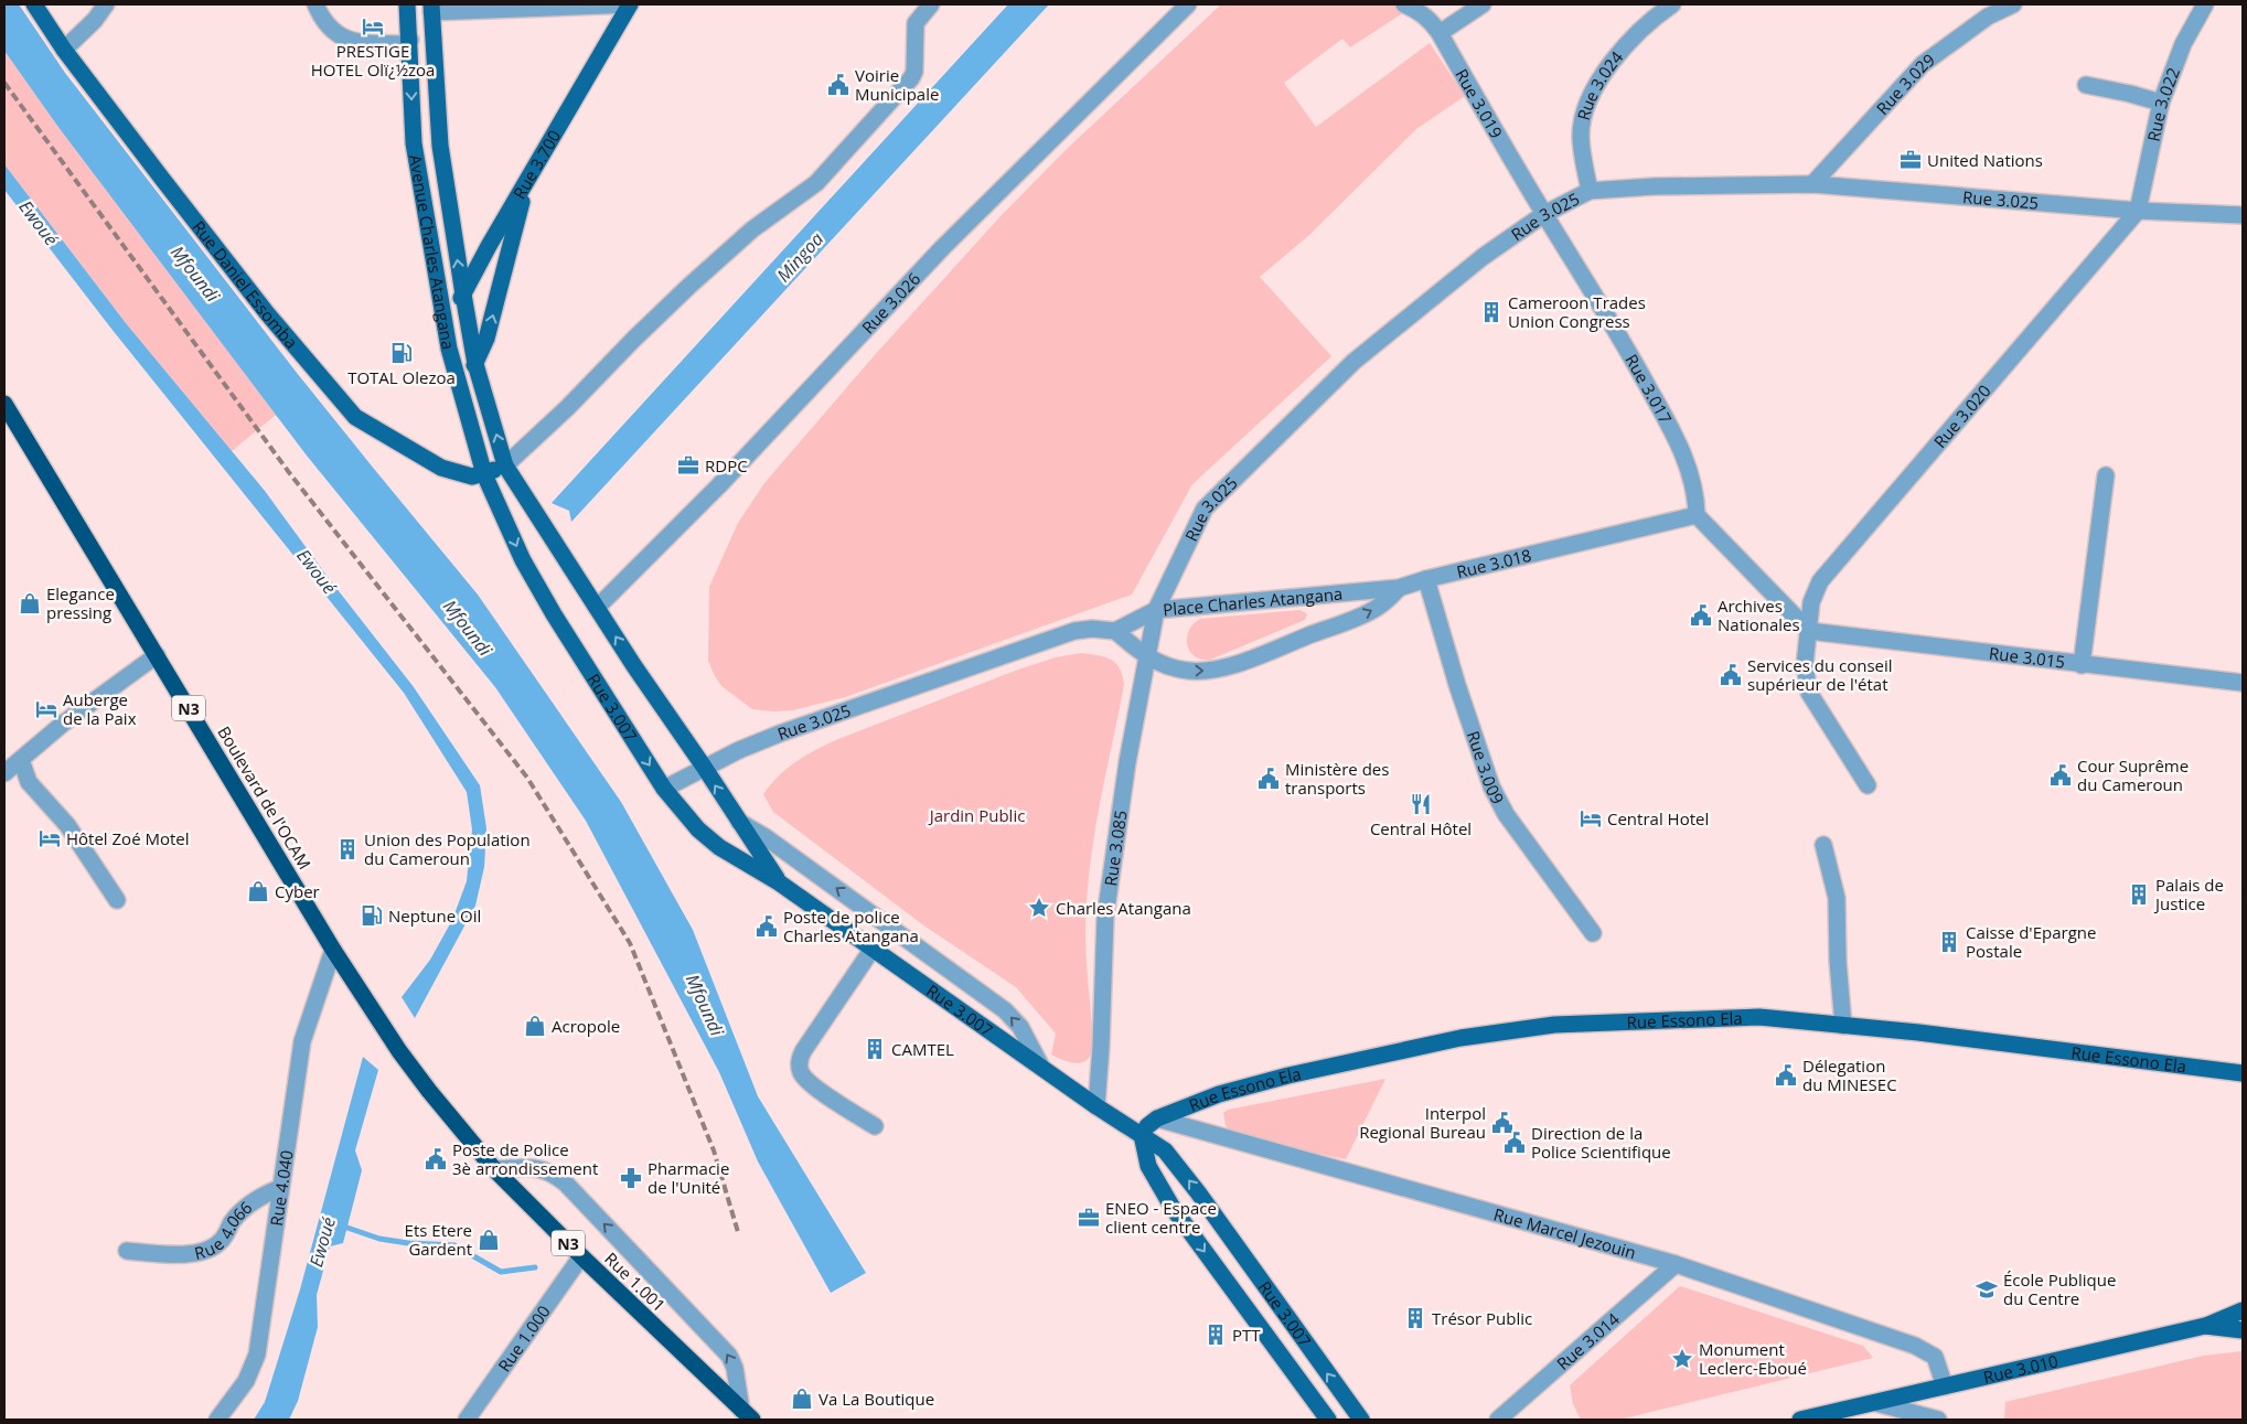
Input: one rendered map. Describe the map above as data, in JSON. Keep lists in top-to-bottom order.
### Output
{
  "streets": {
    "highway": ["N3", "Boulevard de l'OCAM", "Rue 1.001"],
    "main road": [
      "Rue 3.700",
      "Avenue Charles Atangana",
      "Rue Daniel Essomba",
      "Rue 3.007",
      "Rue Essono Ela",
      "Rue 3.010"
    ],
    "street": [
      "Rue 3.029",
      "Rue 3.024",
      "Rue 3.019",
      "Rue 3.022",
      "Rue 3.025",
      "Rue 3.026",
      "Rue 3.017",
      "Rue 3.020",
      "Rue 3.018",
      "Place Charles Atangana",
      "Rue 3.015",
      "Rue 3.009",
      "Rue 3.085",
      "Rue 4.040",
      "Rue 4.066",
      "Rue Marcel Jezouin",
      "Rue 1.000",
      "Rue 3.014"
    ]
  },
  "crossings": [
    ["Rue 3.029", "Rue 3.025"],
    ["Rue 3.024", "Rue 3.025"],
    ["Rue 3.019", "Rue 3.025"],
    ["Rue 3.019", "Rue 3.017"],
    ["Rue 3.022", "Rue 3.025"],
    ["Rue 3.022", "Rue 3.020"],
    ["Rue 3.700", "Avenue Charles Atangana"],
    ["Rue 3.025", "Rue 3.017"],
    ["Rue 3.025", "Rue 3.020"],
    ["Rue 3.025", "Place Charles Atangana"],
    ["Rue 3.025", "Rue 3.007"],
    ["Avenue Charles Atangana", "Rue Daniel Essomba"],
    ["Avenue Charles Atangana", "Rue 3.007"],
    ["Rue 3.026", "Rue 3.007"],
    ["Rue 3.017", "Rue 3.018"],
    ["Rue 3.020", "Rue 3.015"],
    ["Rue 3.018", "Place Charles Atangana"],
    ["Rue 3.018", "Rue 3.009"],
    ["Rue 3.018", "Rue 3.085"],
    ["Place Charles Atangana", "Rue 3.085"],
    ["Rue 3.007", "Rue 3.085"],
    ["Rue 3.007", "Rue Essono Ela"],
    ["Boulevard de l'OCAM", "Rue 4.040"],
    ["Boulevard de l'OCAM", "Rue 1.001"],
    ["Rue Essono Ela", "Rue Marcel Jezouin"],
    ["Rue 4.040", "Rue 4.066"],
    ["Rue Marcel Jezouin", "Rue 3.014"],
    ["Rue Marcel Jezouin", "Rue 3.010"],
    ["Rue 1.001", "Rue 1.000"]
  ],
  "one_way": ["Rue 3.018"],
  "water": ["Ewoué", "Mingoa", "Mfoundi"],
  "parks": ["Jardin Public"],
  "places": {
    "hotel": [
      "PRESTIGE HOTEL Olï¿½zoa",
      "Auberge de la Paix",
      "Central Hotel",
      "Hôtel Zoé Motel"
    ],
    "public building": [
      "Voirie Municipale",
      "Archives Nationales",
      "Services du conseil supérieur de l'état",
      "Cour Suprême du Cameroun",
      "Ministère des transports",
      "Poste de police Charles Atangana",
      "Délegation du MINESEC",
      "Interpol Regional Bureau",
      "Direction de la Police Scientifique",
      "Poste de Police 3è arrondissement"
    ],
    "office": ["United Nations", "RDPC", "ENEO - Espace client centre"],
    "building": [
      "Cameroon Trades Union Congress",
      "Union des Population du Cameroun",
      "Palais de Justice",
      "Caisse d'Epargne Postale",
      "CAMTEL",
      "Trésor Public",
      "PTT"
    ],
    "fuel station": ["TOTAL Olezoa", "Neptune Oil"],
    "shop": [
      "Elegance pressing",
      "Cyber",
      "Acropole",
      "Ets Etere Gardent",
      "Va La Boutique"
    ],
    "restaurant": ["Central Hôtel"],
    "place": ["Charles Atangana", "Monument Leclerc-Eboué"],
    "pharmacy": ["Pharmacie de l'Unité"],
    "school or university": ["École Publique du Centre"]
  }
}
